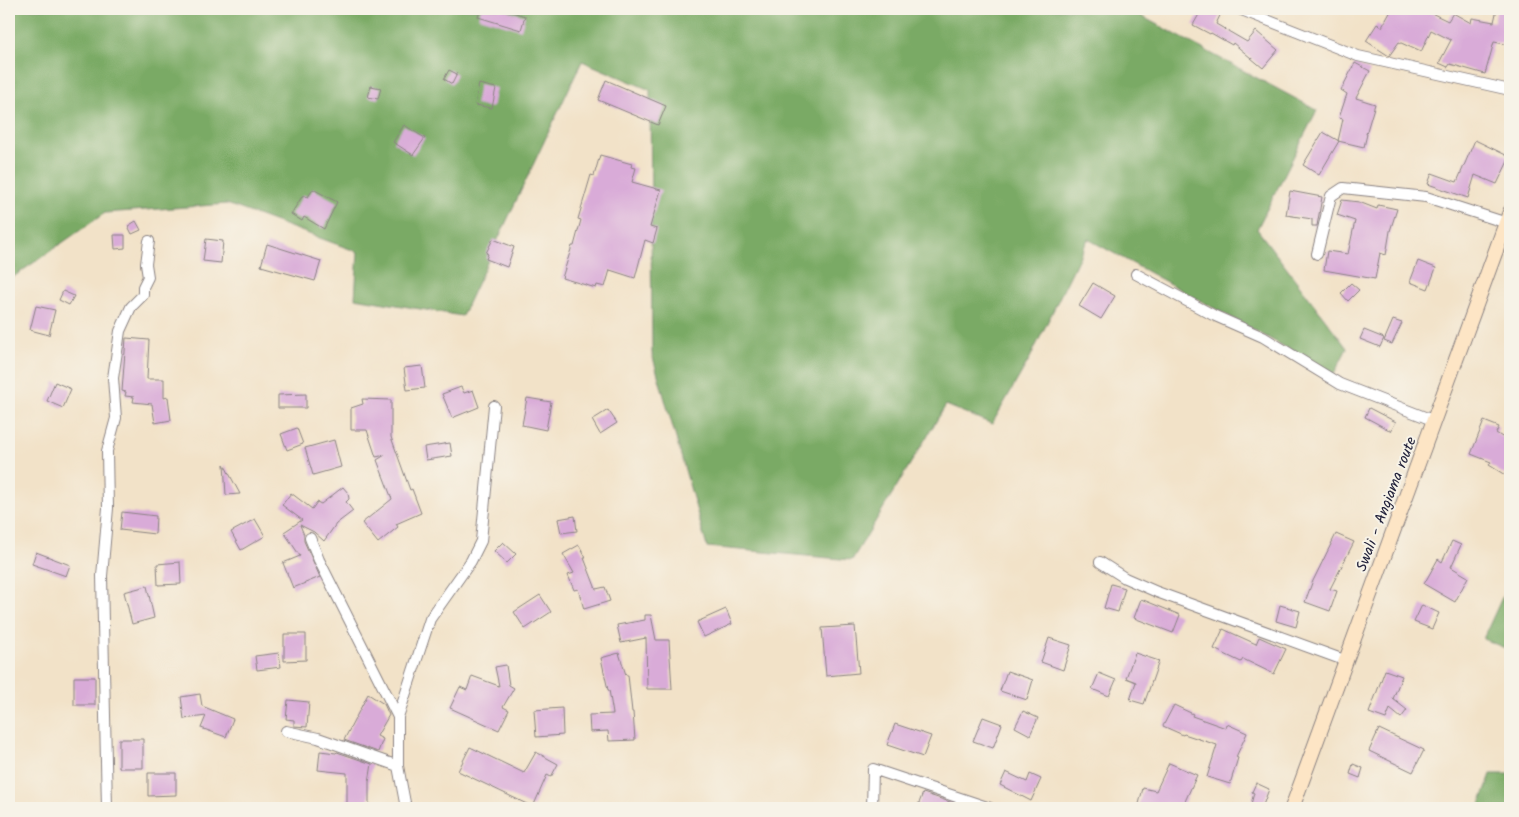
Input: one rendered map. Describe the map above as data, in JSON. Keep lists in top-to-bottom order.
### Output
{
  "streets": {
    "street": ["Swali - Angiama route"]
  }
}
